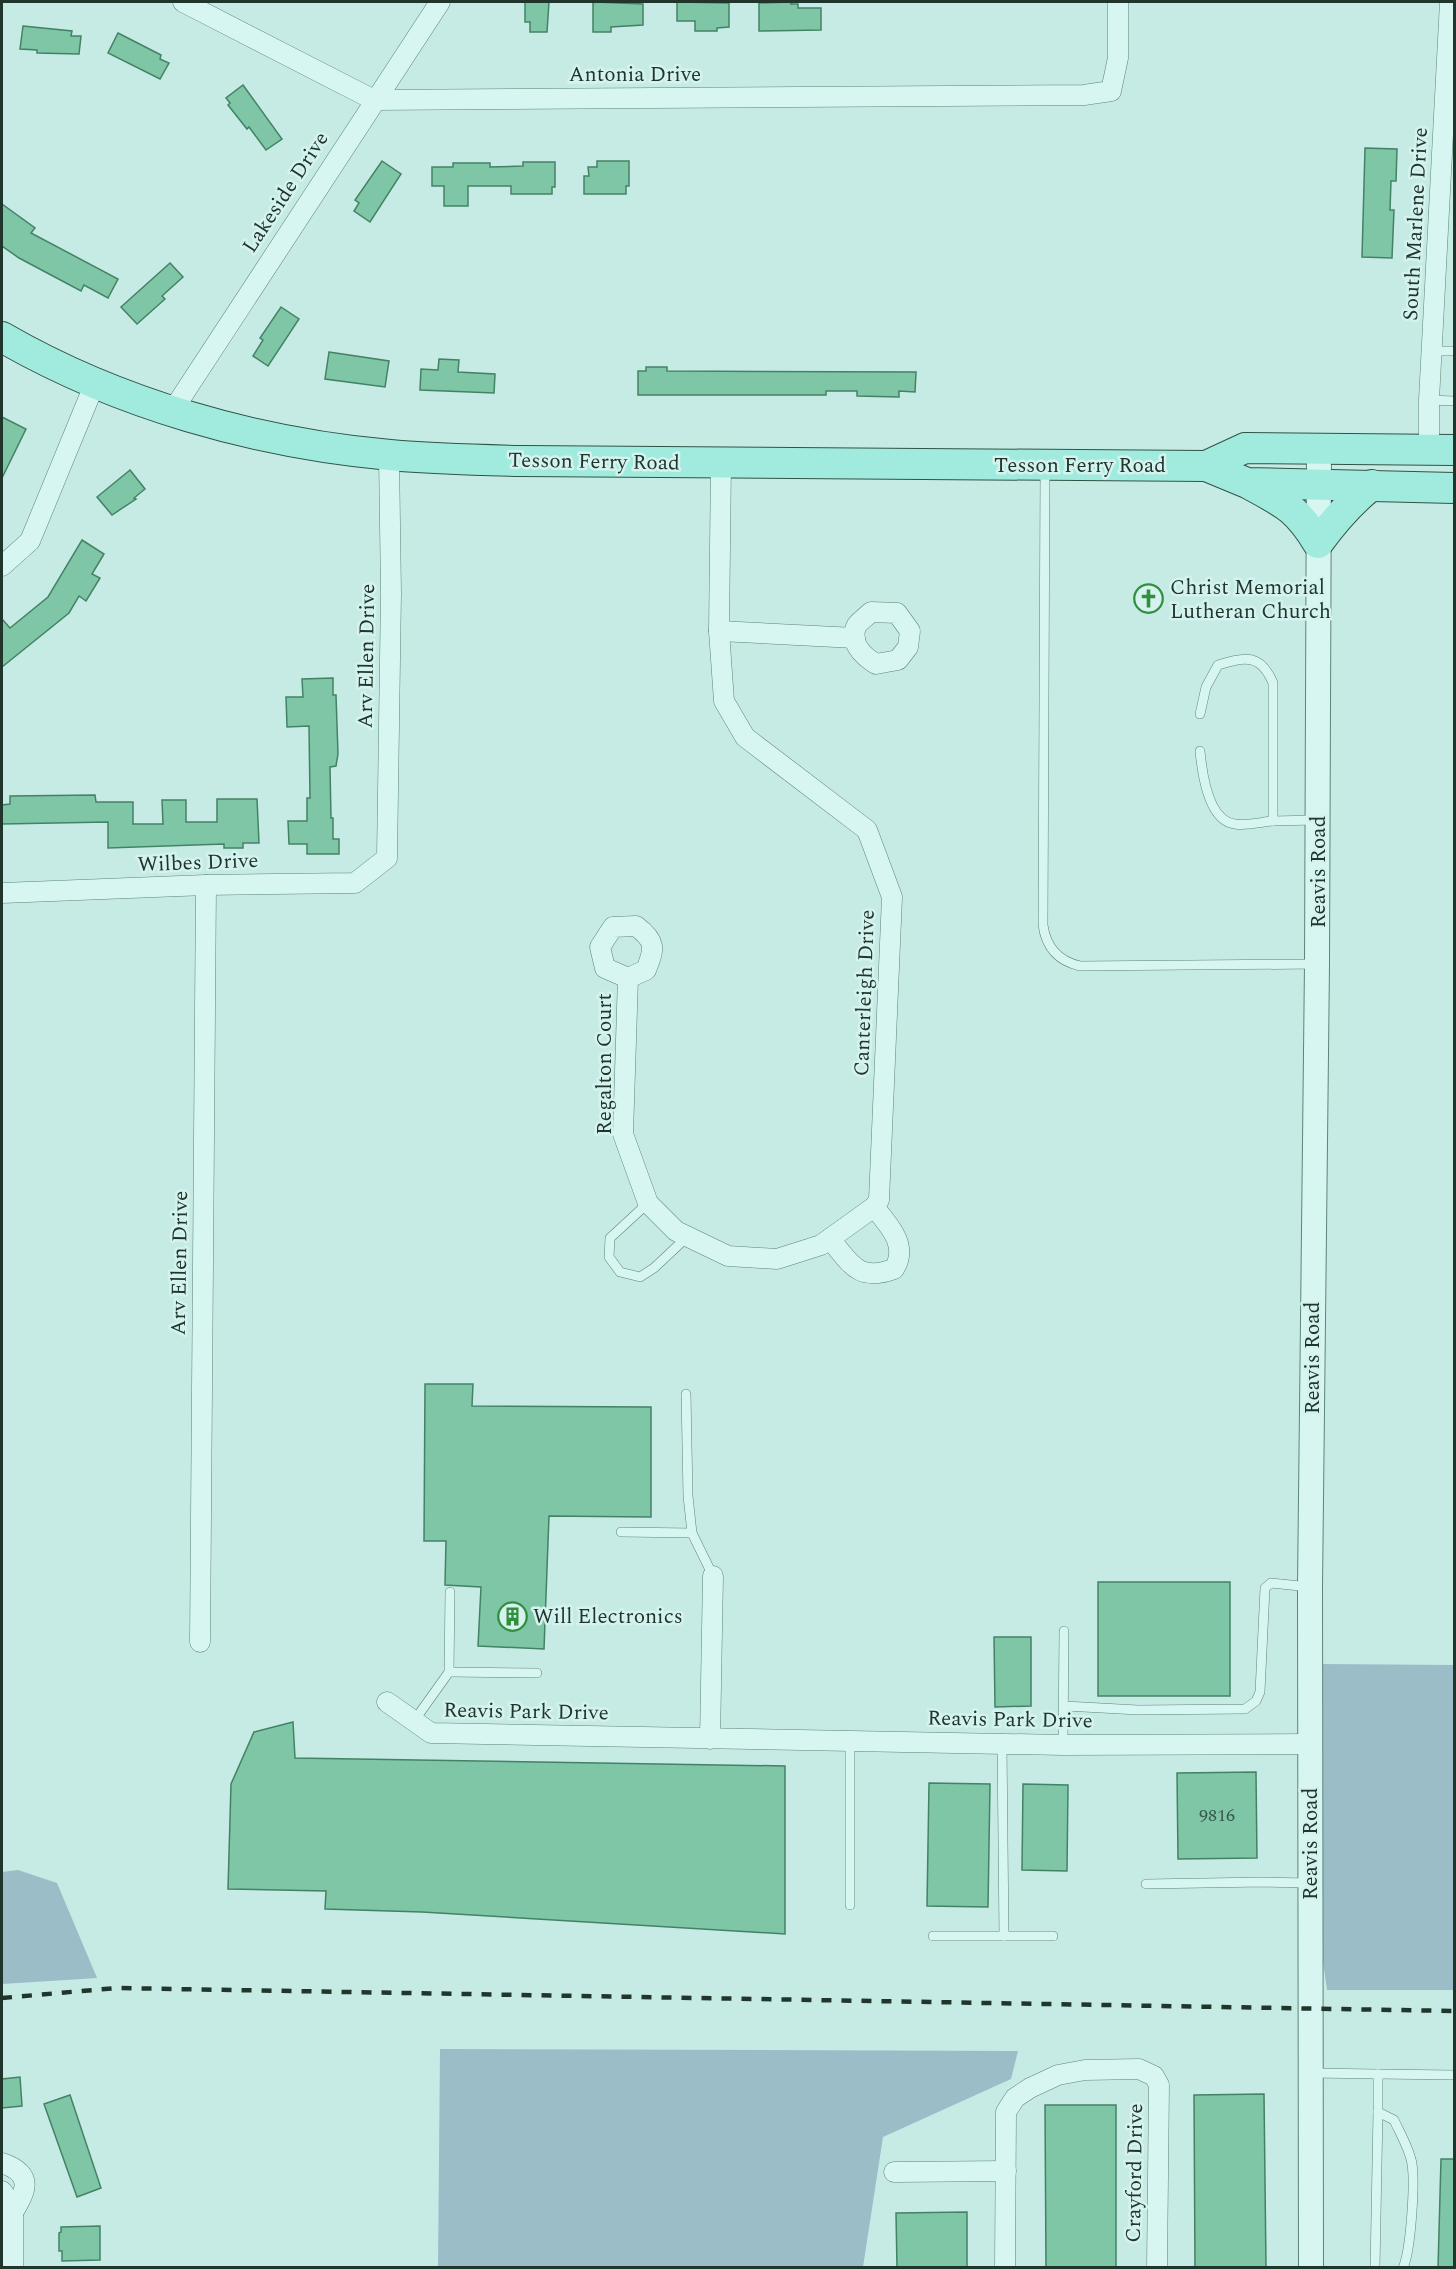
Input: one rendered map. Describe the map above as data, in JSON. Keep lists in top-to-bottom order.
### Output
{
  "streets": {
    "main road": ["Tesson Ferry Road"],
    "street": [
      "Antonia Drive",
      "Lakeside Drive",
      "South Marlene Drive",
      "Arv Ellen Drive",
      "Wilbes Drive",
      "Reavis Road",
      "Canterleigh Drive",
      "Regalton Court",
      "Reavis Park Drive",
      "Crayford Drive"
    ]
  },
  "crossings": [
    ["Antonia Drive", "Lakeside Drive"],
    ["Lakeside Drive", "Tesson Ferry Road"],
    ["South Marlene Drive", "Tesson Ferry Road"],
    ["Tesson Ferry Road", "Arv Ellen Drive"],
    ["Tesson Ferry Road", "Reavis Road"],
    ["Tesson Ferry Road", "Canterleigh Drive"],
    ["Arv Ellen Drive", "Wilbes Drive"],
    ["Reavis Road", "Reavis Park Drive"],
    ["Canterleigh Drive", "Regalton Court"]
  ],
  "places": {
    "church": ["Christ Memorial Lutheran Church"],
    "building": ["Will Electronics"]
  },
  "house_numbers": ["9816"]
}
